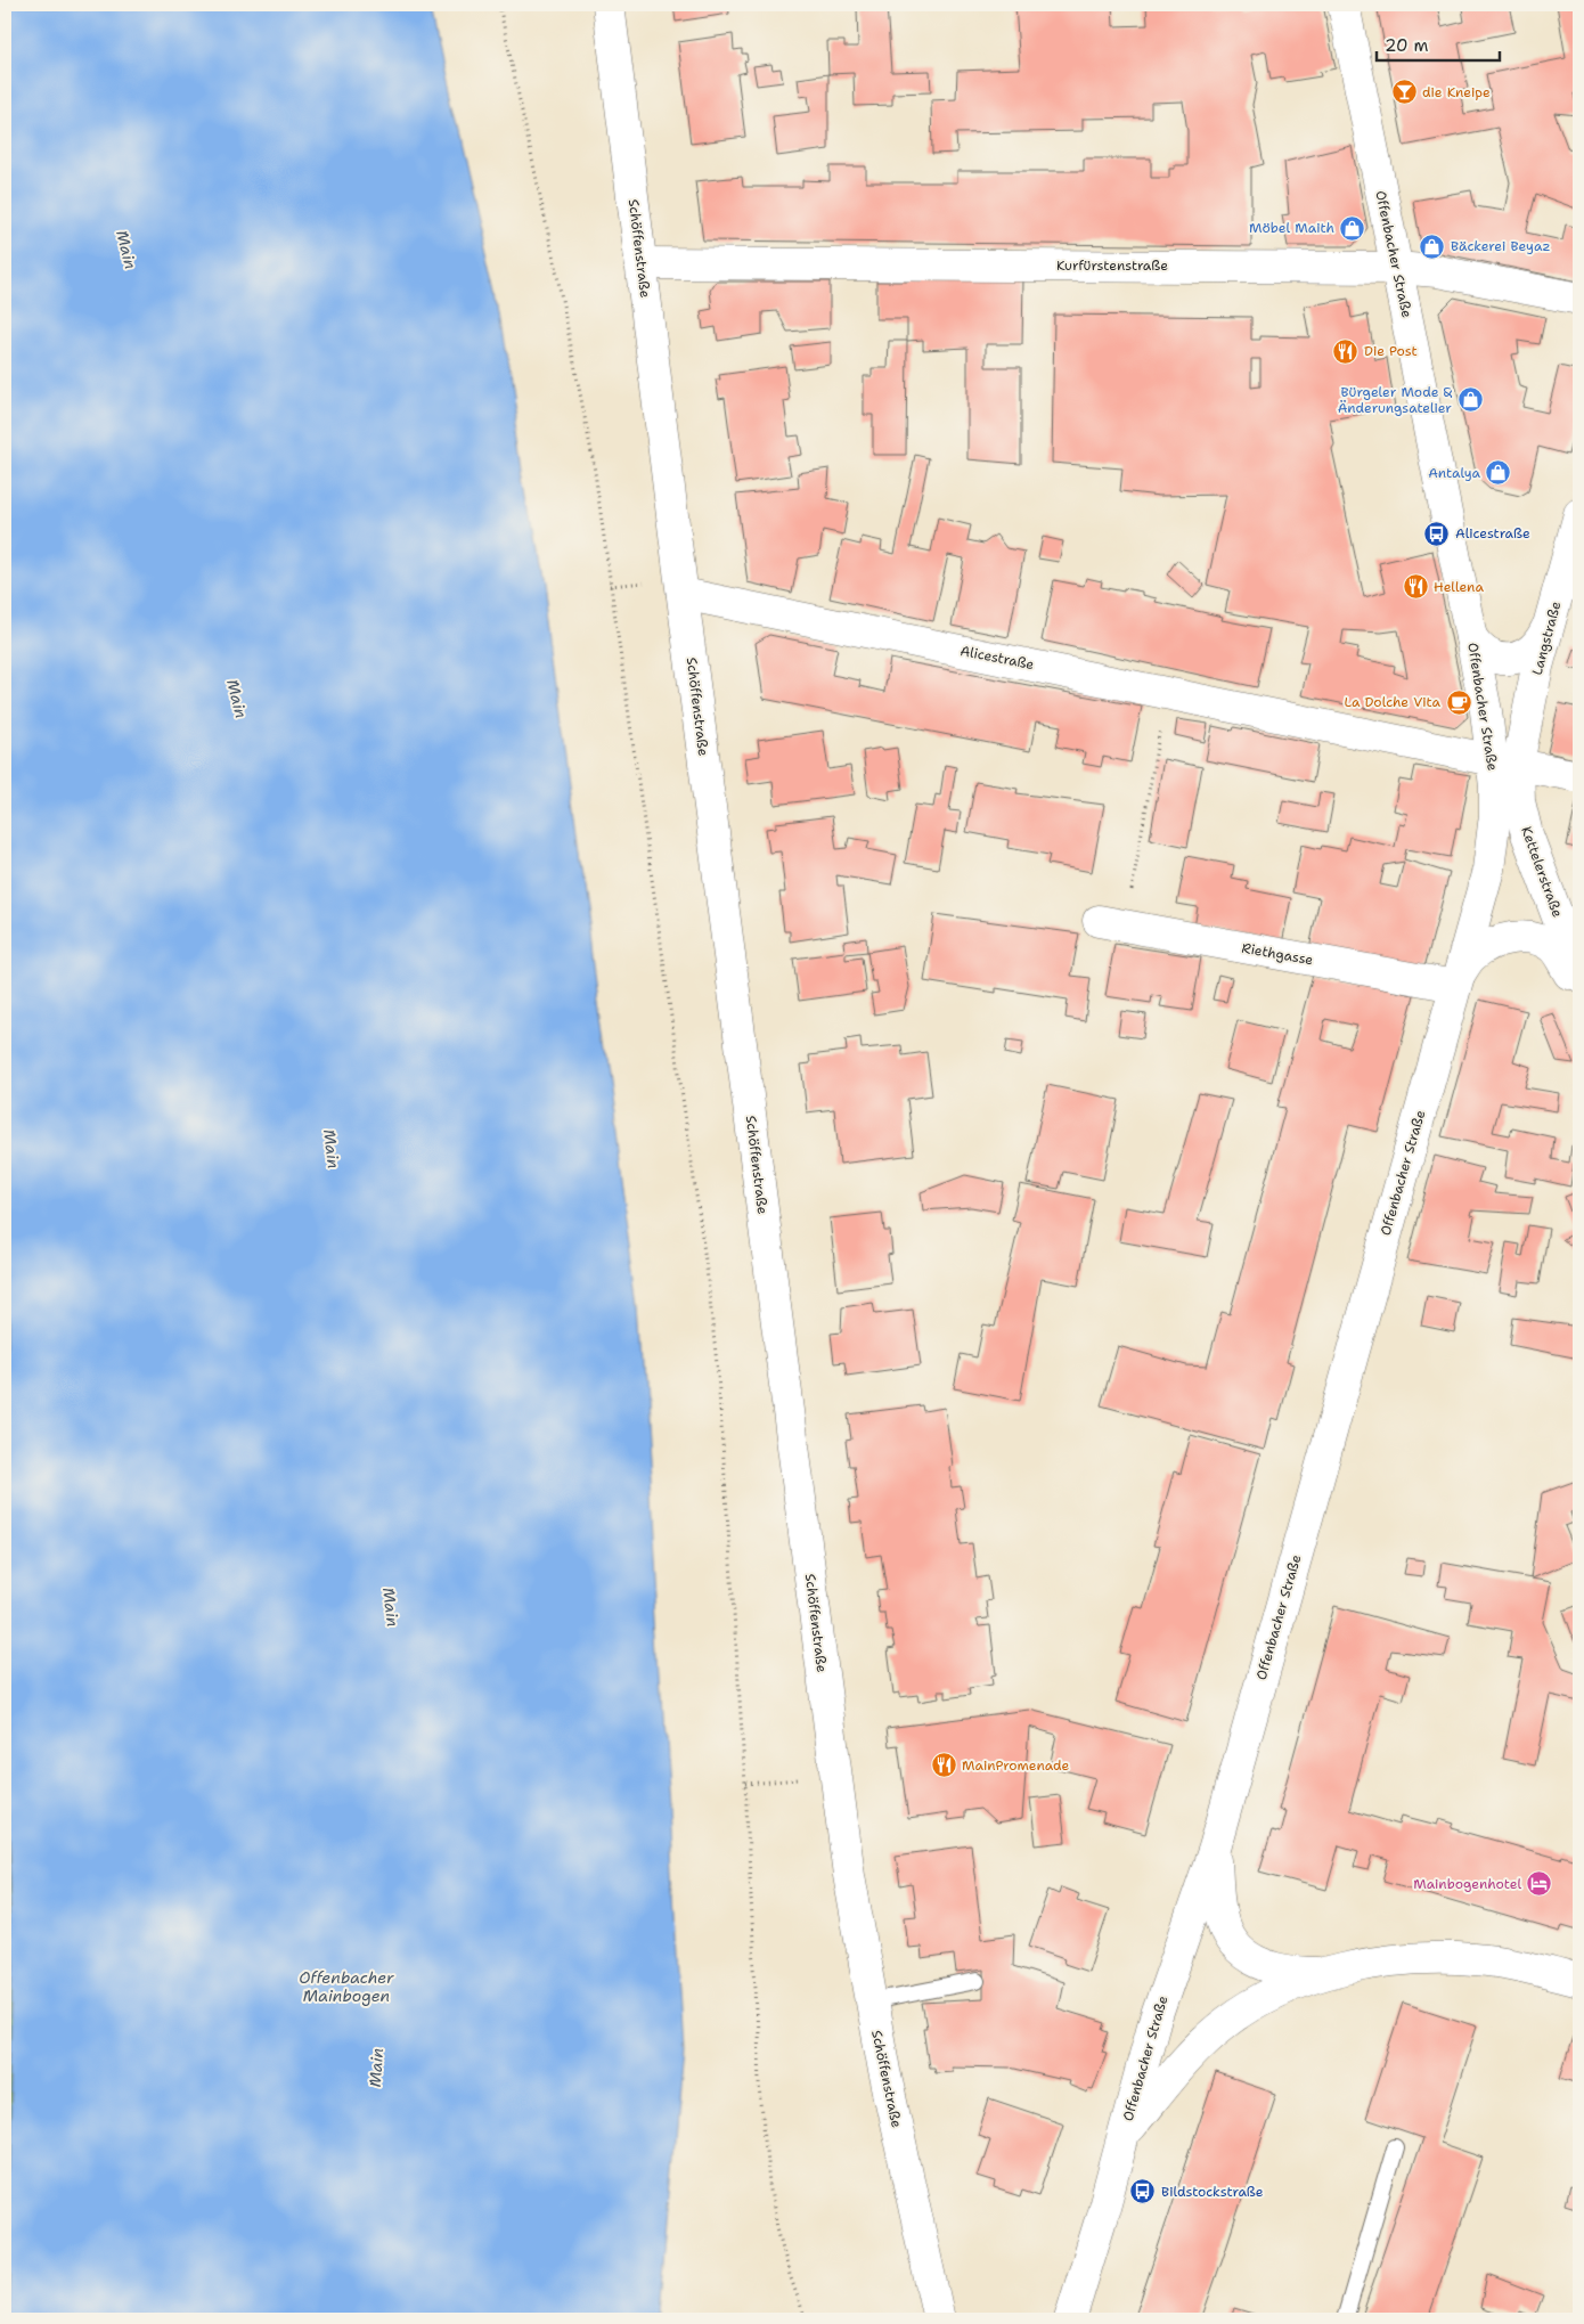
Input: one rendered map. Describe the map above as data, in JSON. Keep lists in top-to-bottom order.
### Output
{
  "streets": {
    "street": [
      "Schöffenstraße",
      "Offenbacher Straße",
      "Kurfürstenstraße",
      "Langstraße",
      "Alicestraße",
      "Kettelerstraße",
      "Riethgasse"
    ]
  },
  "crossings": [
    ["Schöffenstraße", "Kurfürstenstraße"],
    ["Schöffenstraße", "Alicestraße"],
    ["Offenbacher Straße", "Kurfürstenstraße"],
    ["Offenbacher Straße", "Langstraße"],
    ["Offenbacher Straße", "Alicestraße"],
    ["Offenbacher Straße", "Kettelerstraße"],
    ["Offenbacher Straße", "Riethgasse"],
    ["Langstraße", "Alicestraße"],
    ["Langstraße", "Kettelerstraße"],
    ["Alicestraße", "Kettelerstraße"]
  ],
  "water": ["Main", "Offenbacher Mainbogen"],
  "places": {
    "bar": ["die Kneipe"],
    "shop": [
      "Möbel Maith",
      "Bäckerei Beyaz",
      "Bürgeler Mode & Änderungsatelier",
      "Antalya"
    ],
    "restaurant": ["Die Post", "Hellena", "MainPromenade"],
    "bus stop": ["Alicestraße", "Bildstockstraße"],
    "cafe": ["La Dolche Vita"],
    "hotel": ["Mainbogenhotel"]
  },
  "scale_bar": "20 m"
}
